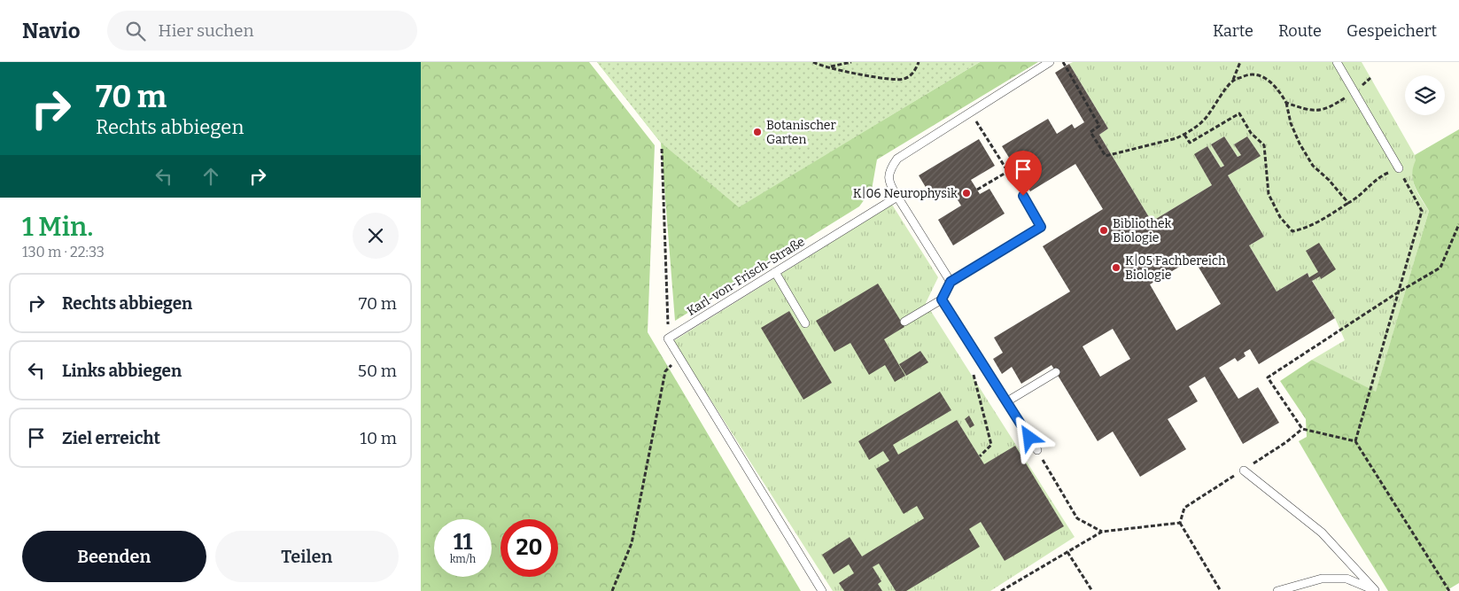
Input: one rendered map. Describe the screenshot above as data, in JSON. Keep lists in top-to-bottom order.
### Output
{
  "streets": {
    "lane": ["Karl-von-Frisch-Straße"]
  },
  "places": [
    "Botanischer Garten",
    "K|06 Neurophysik",
    "Bibliothek Biologie",
    "K|05 Fachbereich Biologie"
  ],
  "page": {
    "header": "Navio",
    "search": "Hier suchen",
    "nav": ["Karte", "Route", "Gespeichert"],
    "turn": ["70 m", "Rechts abbiegen"],
    "heading": ["1 Min.", "130 m · 22:33"],
    "list": [
      {
        "name": "Rechts abbiegen",
        "value": "70 m"
      },
      {
        "name": "Links abbiegen",
        "value": "50 m"
      },
      {
        "name": "Ziel erreicht",
        "value": "10 m"
      }
    ],
    "speed": "11 km/h",
    "limit": "20",
    "buttons": ["Beenden", "Teilen"]
  }
}
